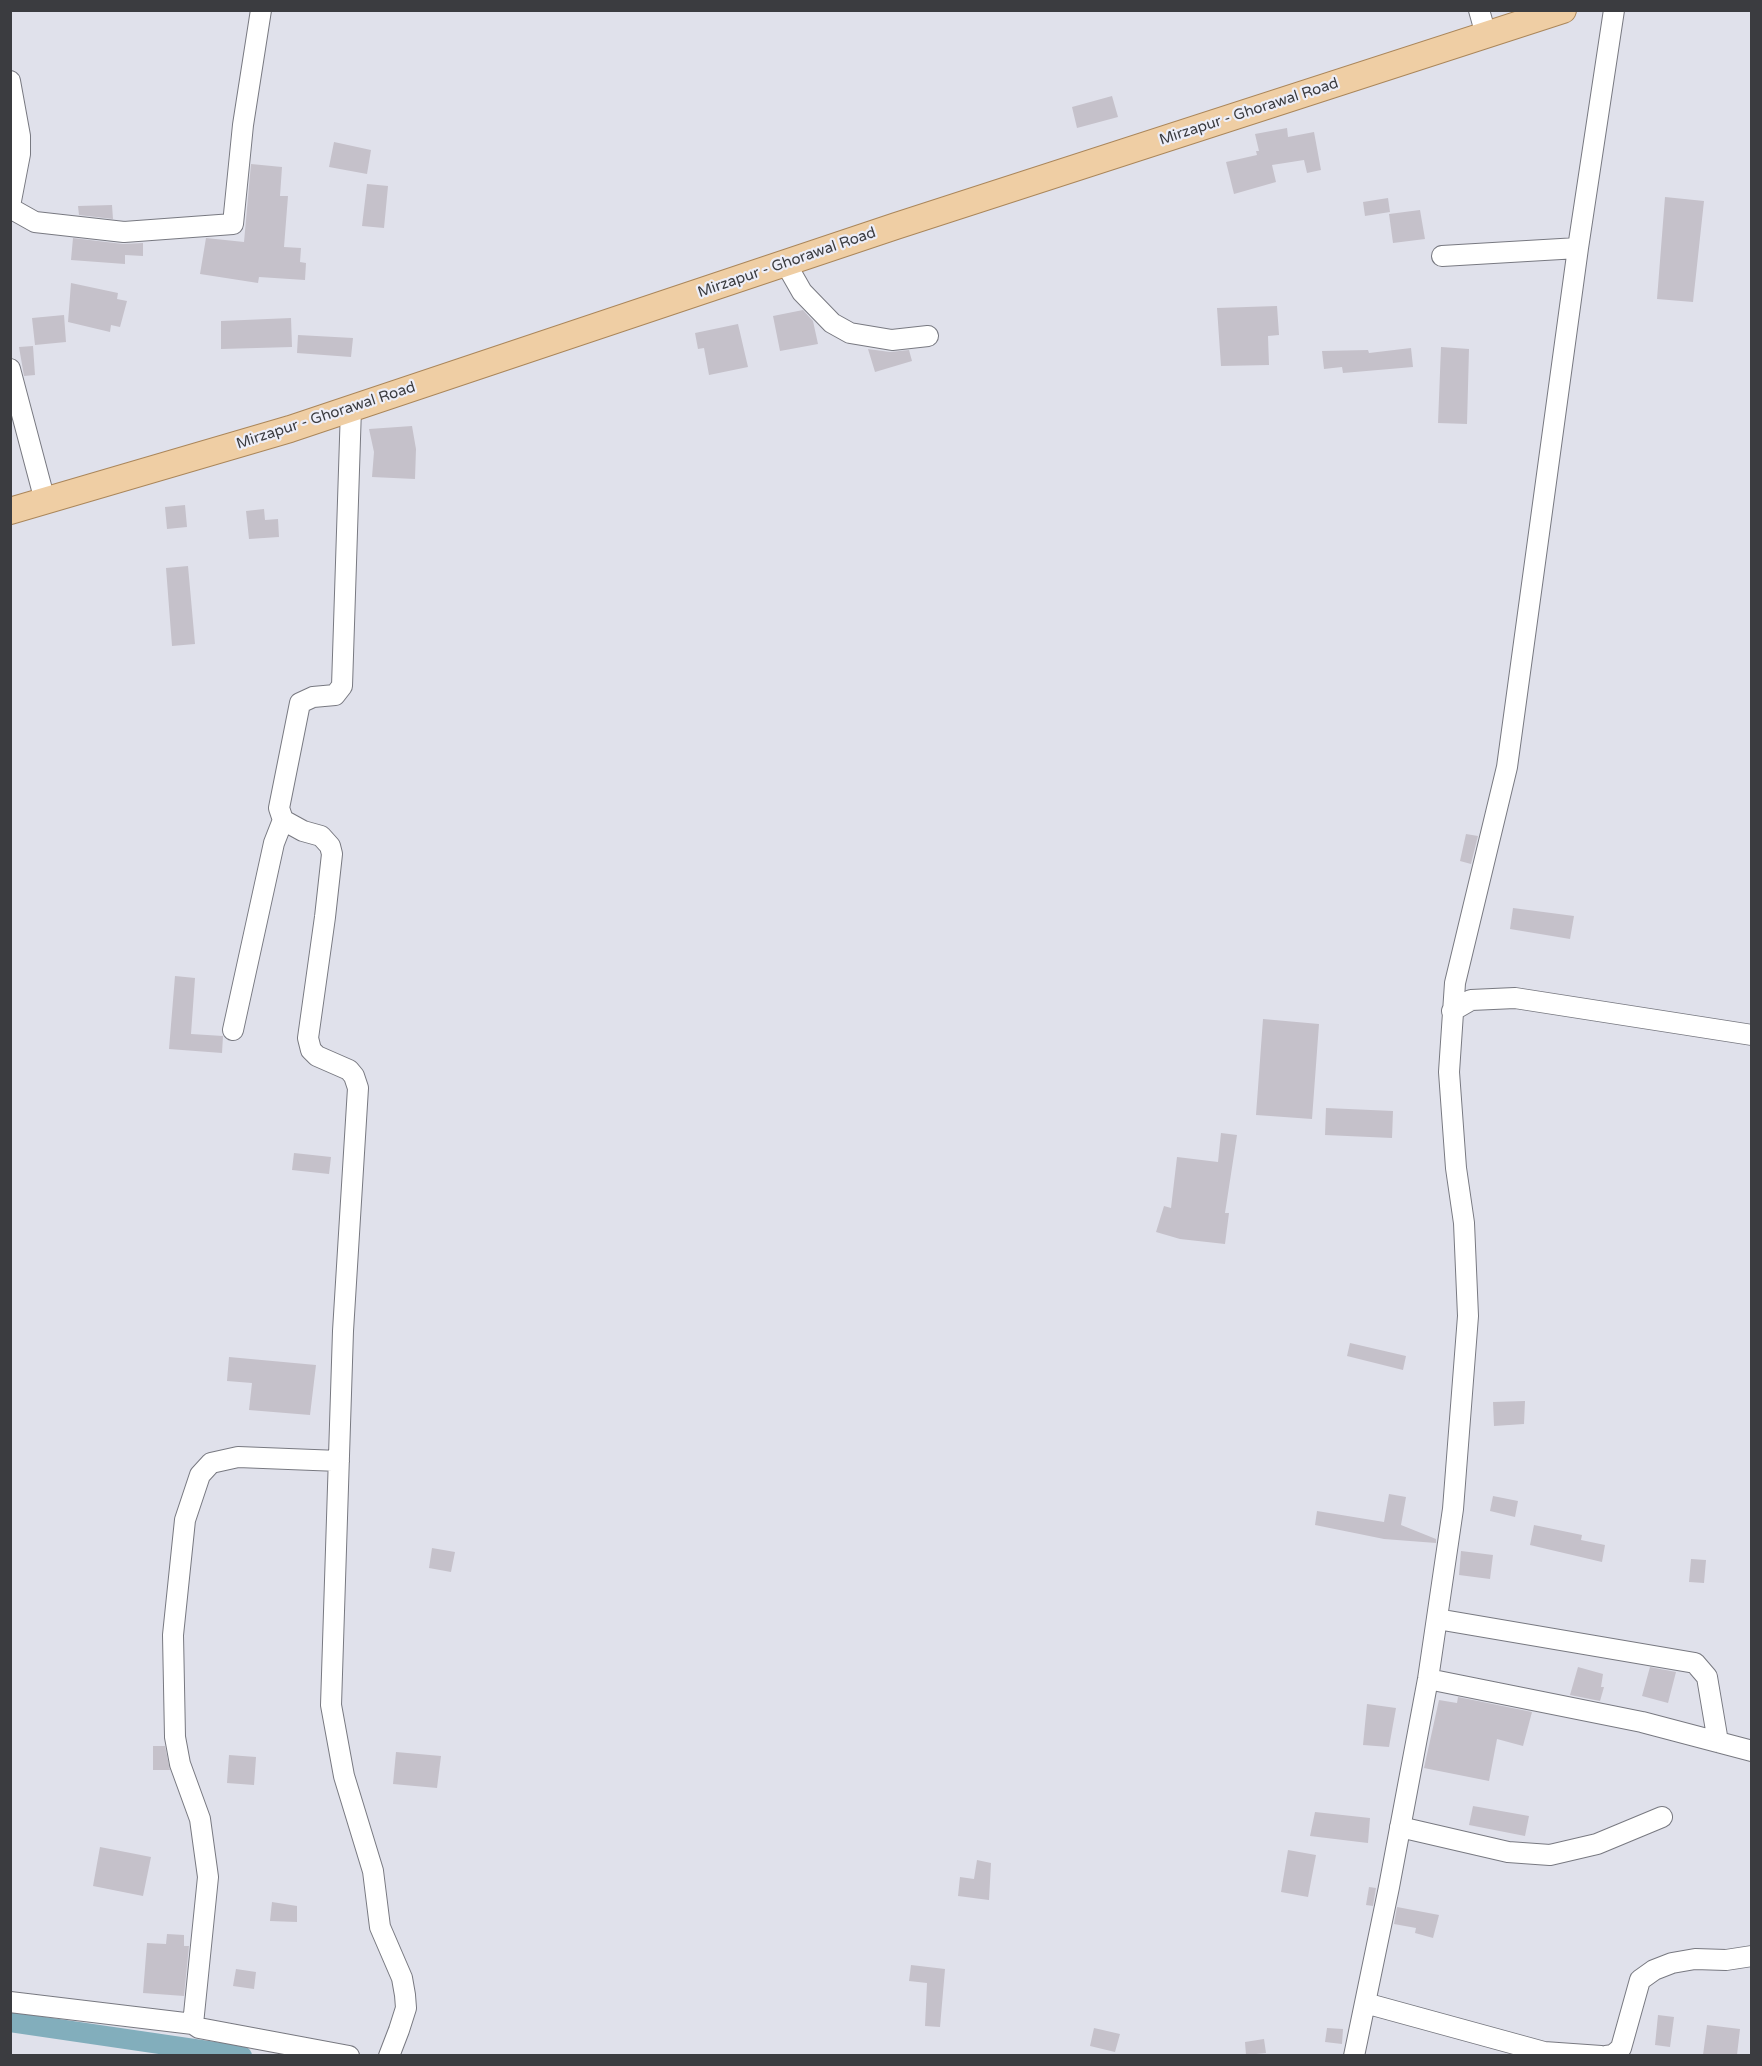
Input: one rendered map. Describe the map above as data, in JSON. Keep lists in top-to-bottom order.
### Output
{
  "streets": {
    "main road": ["Mirzapur - Ghorawal Road"]
  }
}
